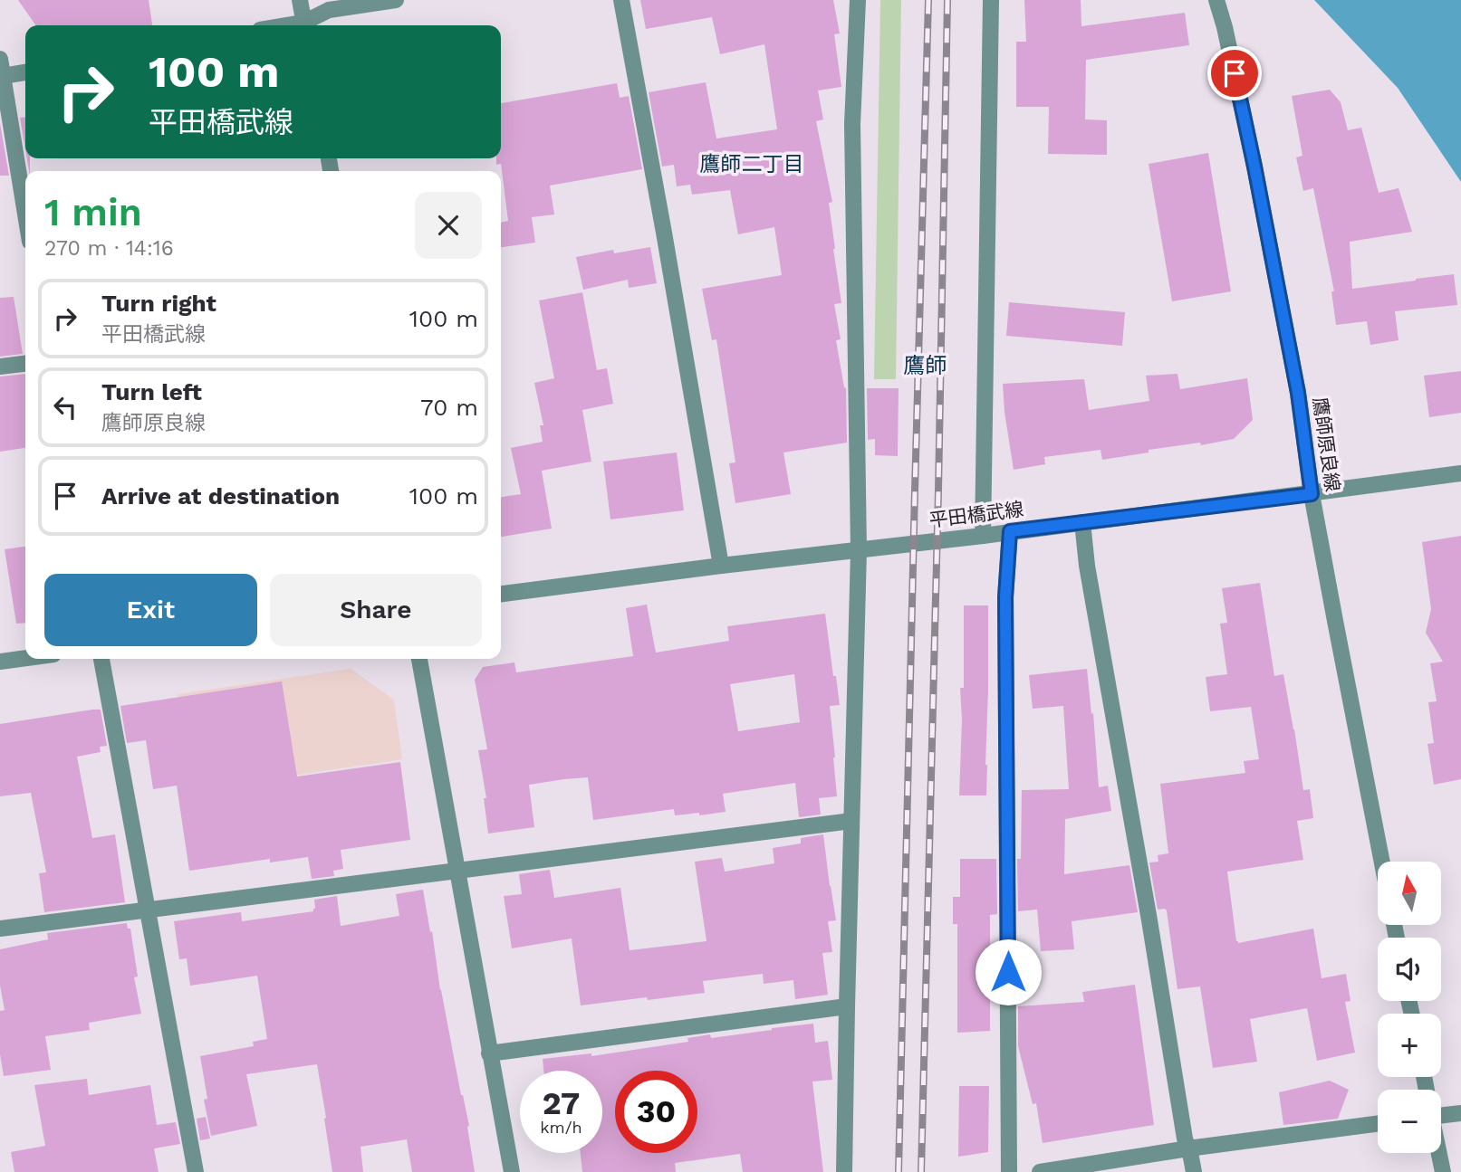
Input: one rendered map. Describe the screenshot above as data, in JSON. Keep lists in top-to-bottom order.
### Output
{
  "streets": {
    "street": ["鷹師原良線", "平田橋武線"]
  },
  "crossings": [
    ["鷹師原良線", "平田橋武線"]
  ],
  "districts": ["鷹師二丁目", "鷹師"],
  "north": "top",
  "page": {
    "turn": ["100 m", "平田橋武線"],
    "heading": ["1 min", "270 m · 14:16"],
    "list": [
      {
        "name": "Turn right",
        "note": "平田橋武線",
        "value": "100 m"
      },
      {
        "name": "Turn left",
        "note": "鷹師原良線",
        "value": "70 m"
      },
      {
        "name": "Arrive at destination",
        "value": "100 m"
      }
    ],
    "buttons": ["Exit", "Share"],
    "map_buttons": ["+", "−"],
    "speed": "27 km/h",
    "limit": "30"
  }
}
